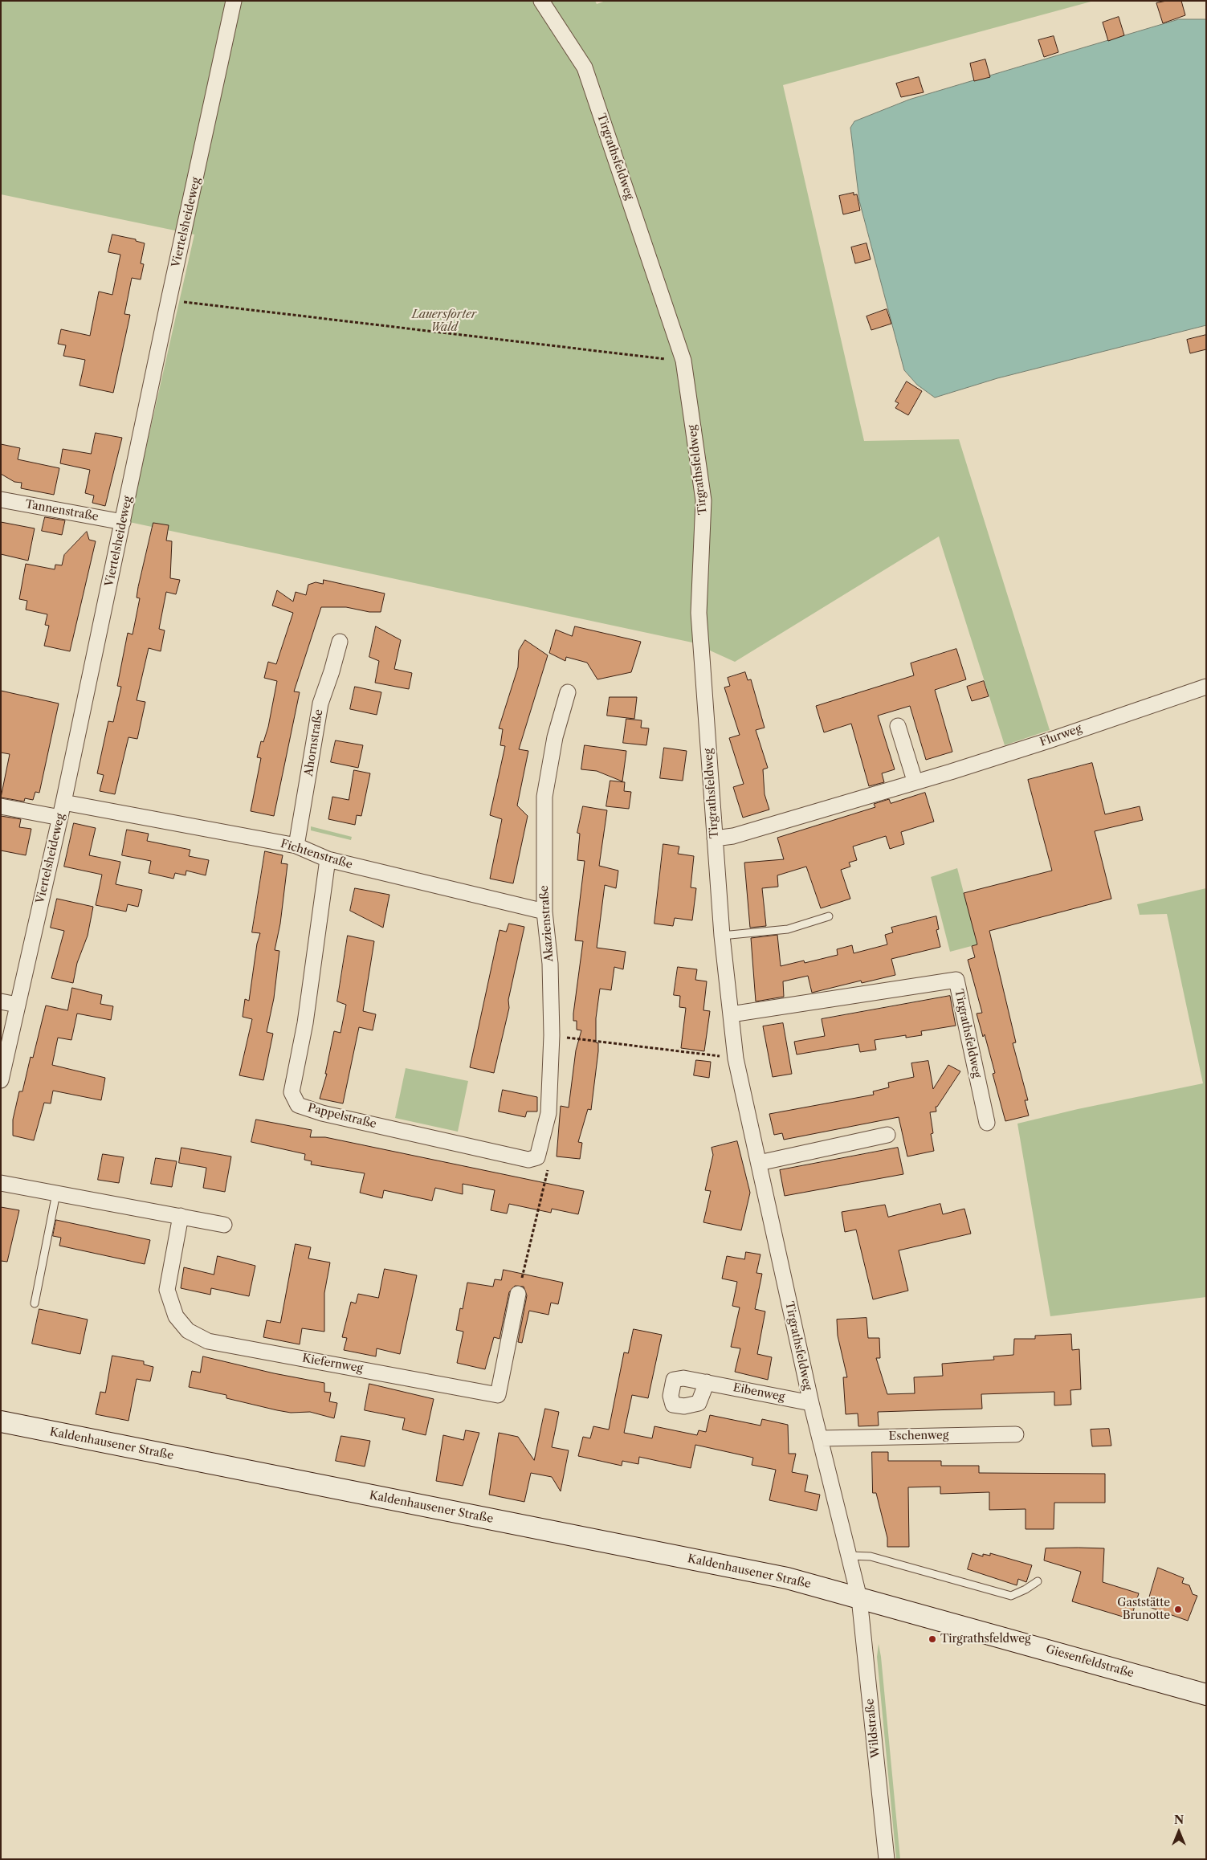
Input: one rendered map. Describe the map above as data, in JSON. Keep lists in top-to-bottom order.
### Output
{
  "streets": {
    "main road": ["Kaldenhausener Straße", "Giesenfeldstraße"],
    "street": [
      "Tirgrathsfeldweg",
      "Viertelsheideweg",
      "Tannenstraße",
      "Flurweg",
      "Ahornstraße",
      "Fichtenstraße",
      "Akazienstraße",
      "Pappelstraße",
      "Kiefernweg",
      "Eibenweg",
      "Eschenweg",
      "Wildstraße"
    ]
  },
  "crossings": [
    ["Tirgrathsfeldweg", "Flurweg"],
    ["Tirgrathsfeldweg", "Eibenweg"],
    ["Tirgrathsfeldweg", "Eschenweg"],
    ["Tirgrathsfeldweg", "Kaldenhausener Straße"],
    ["Tirgrathsfeldweg", "Wildstraße"],
    ["Viertelsheideweg", "Tannenstraße"],
    ["Viertelsheideweg", "Fichtenstraße"],
    ["Ahornstraße", "Fichtenstraße"],
    ["Fichtenstraße", "Akazienstraße"],
    ["Fichtenstraße", "Pappelstraße"],
    ["Akazienstraße", "Pappelstraße"],
    ["Kaldenhausener Straße", "Giesenfeldstraße"],
    ["Kaldenhausener Straße", "Wildstraße"]
  ],
  "parks": ["Lauersforter Wald"],
  "places": ["Gaststätte Brunotte", "Tirgrathsfeldweg"],
  "north": "top"
}
